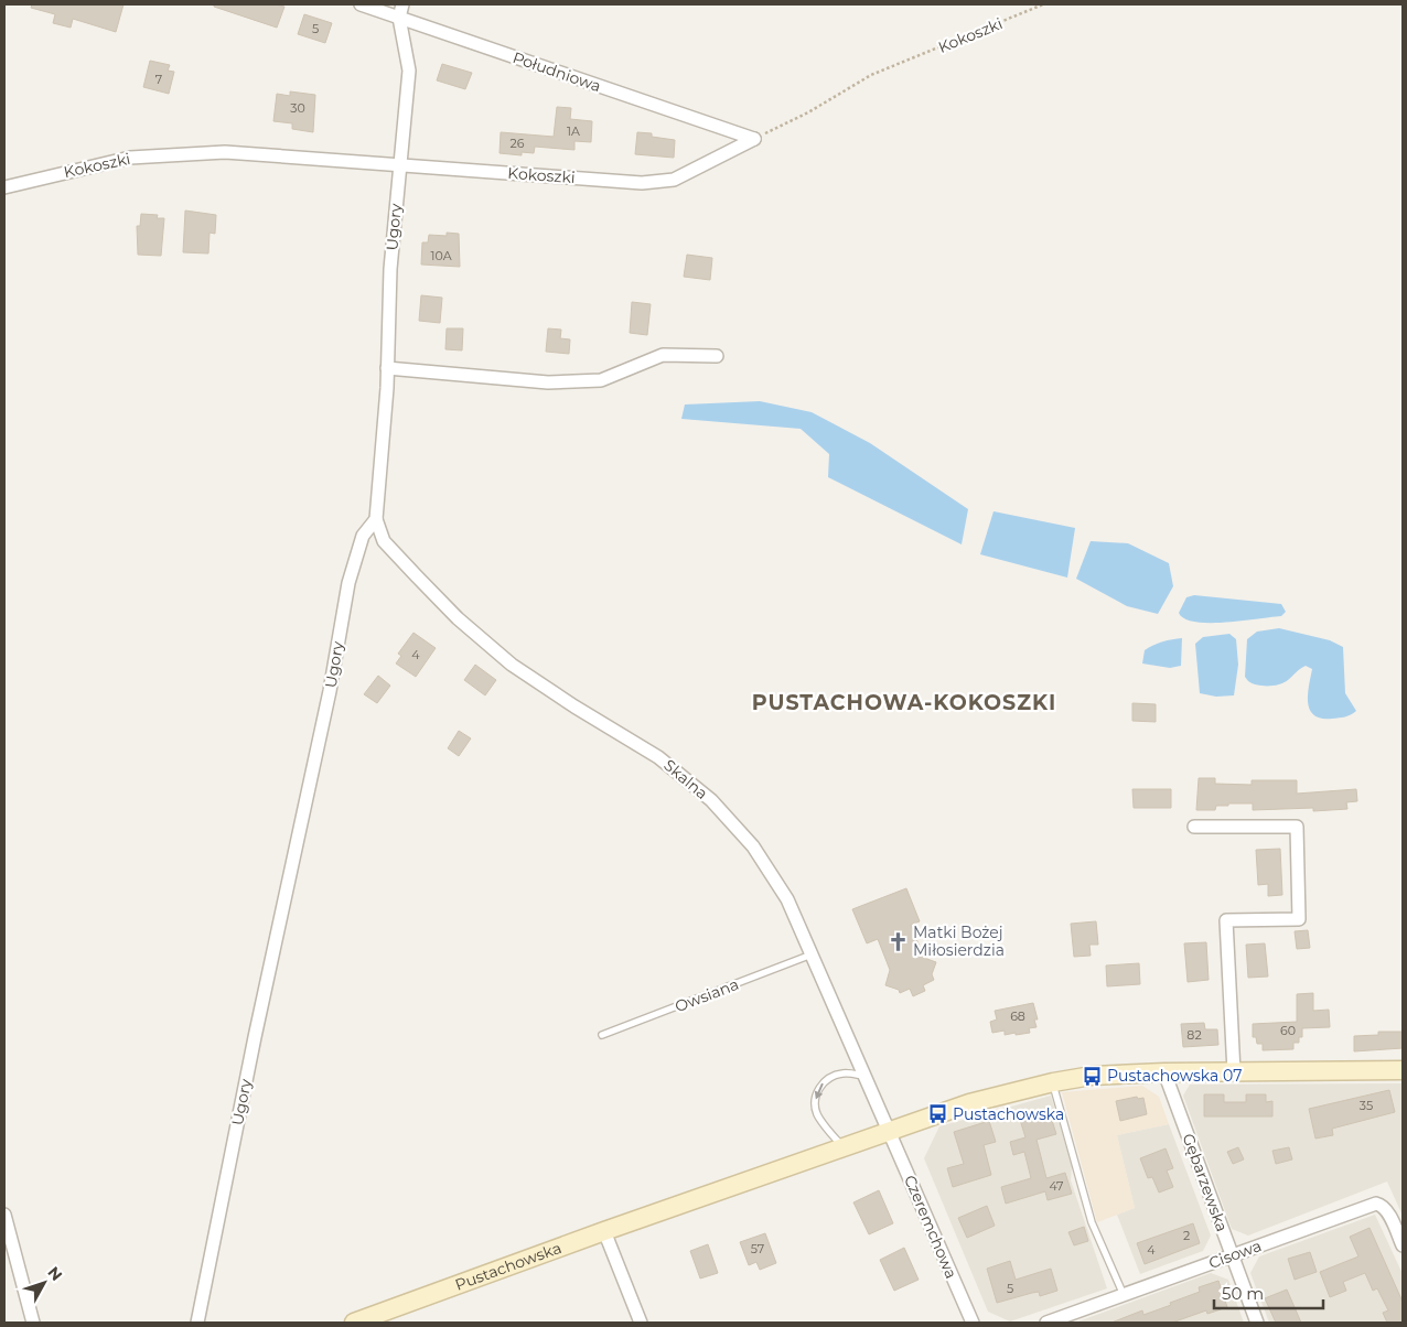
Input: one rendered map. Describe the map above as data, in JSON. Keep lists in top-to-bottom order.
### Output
{
  "streets": {
    "street": [
      "Kokoszki",
      "Południowa",
      "Ugory",
      "Skalna",
      "Gębarzewska",
      "Czeremchowa",
      "Cisowa",
      "Pustachowska"
    ],
    "lane": ["Owsiana"]
  },
  "crossings": [
    ["Kokoszki", "Południowa"],
    ["Kokoszki", "Ugory"],
    ["Południowa", "Ugory"],
    ["Ugory", "Skalna"],
    ["Skalna", "Owsiana"],
    ["Skalna", "Czeremchowa"],
    ["Skalna", "Pustachowska"],
    ["Gębarzewska", "Cisowa"],
    ["Gębarzewska", "Pustachowska"],
    ["Czeremchowa", "Pustachowska"]
  ],
  "districts": ["PUSTACHOWA-KOKOSZKI"],
  "places": {
    "church": ["Matki Bożej Miłosierdzia"],
    "bus stop": ["Pustachowska 07", "Pustachowska"]
  },
  "house_numbers": [
    "5",
    "7",
    "30",
    "1A",
    "26",
    "10A",
    "4",
    "68",
    "60",
    "82",
    "35",
    "47",
    "2",
    "57",
    "4",
    "5"
  ],
  "scale_bar": "50 m",
  "north": "top right"
}
